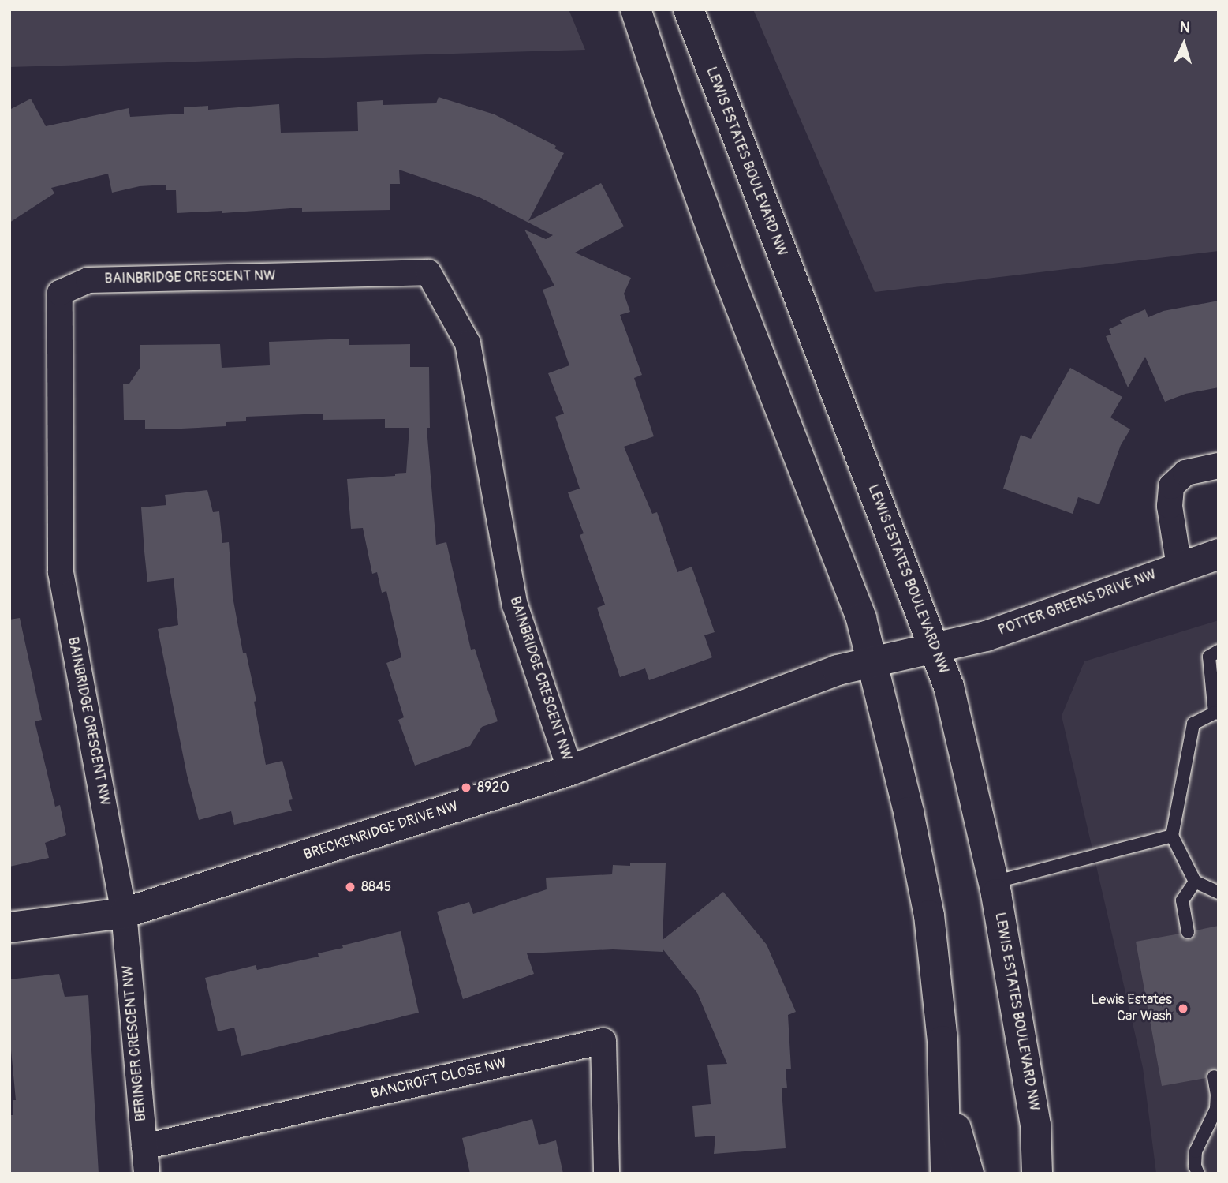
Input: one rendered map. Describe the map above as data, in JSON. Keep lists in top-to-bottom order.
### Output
{
  "streets": {
    "main road": ["LEWIS ESTATES BOULEVARD NW", "POTTER GREENS DRIVE NW", "BRECKENRIDGE DRIVE NW"],
    "street": ["BAINBRIDGE CRESCENT NW", "BERINGER CRESCENT NW", "BANCROFT CLOSE NW"]
  },
  "crossings": [
    ["LEWIS ESTATES BOULEVARD NW", "POTTER GREENS DRIVE NW"],
    ["LEWIS ESTATES BOULEVARD NW", "BRECKENRIDGE DRIVE NW"],
    ["BAINBRIDGE CRESCENT NW", "BRECKENRIDGE DRIVE NW"],
    ["BAINBRIDGE CRESCENT NW", "BERINGER CRESCENT NW"],
    ["POTTER GREENS DRIVE NW", "BRECKENRIDGE DRIVE NW"],
    ["BRECKENRIDGE DRIVE NW", "BERINGER CRESCENT NW"],
    ["BERINGER CRESCENT NW", "BANCROFT CLOSE NW"]
  ],
  "places": ["8920", "8845", "Lewis Estates Car Wash"],
  "north": "top"
}
